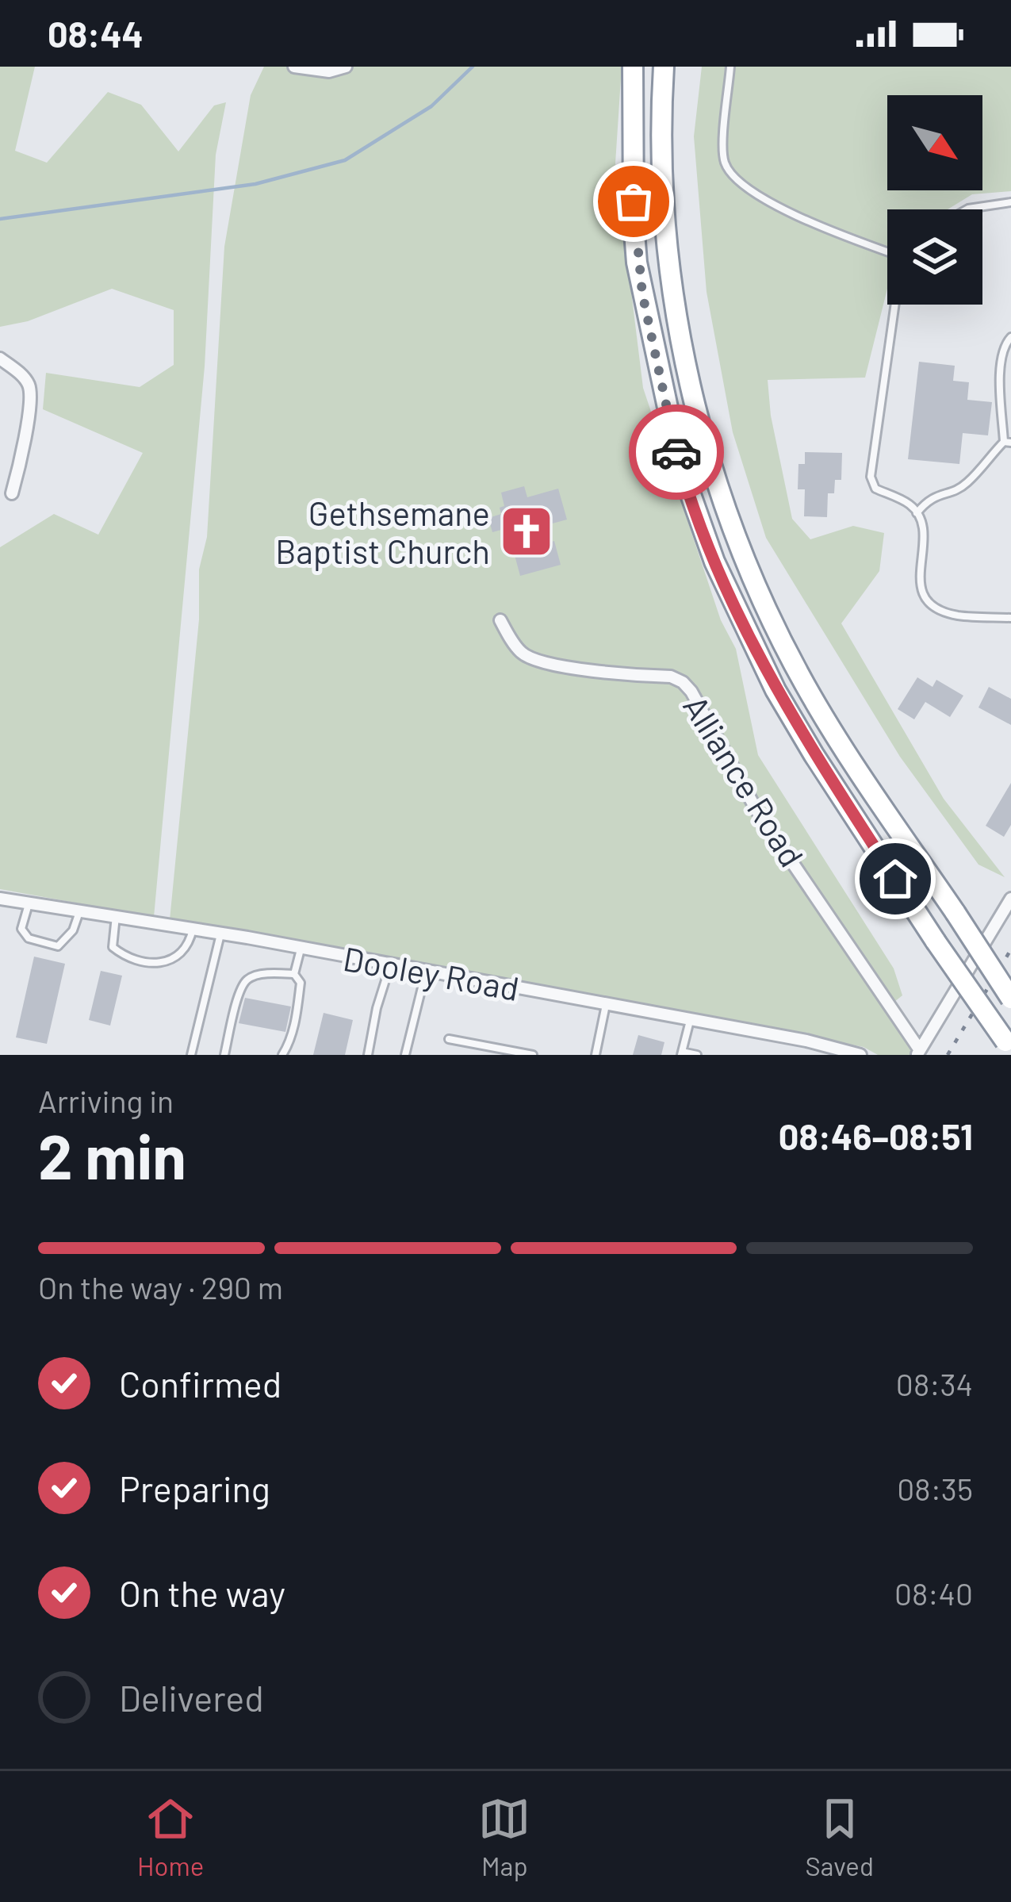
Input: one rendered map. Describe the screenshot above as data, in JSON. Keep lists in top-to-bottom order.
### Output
{
  "streets": {
    "street": ["Alliance Road", "Dooley Road"]
  },
  "places": {
    "church": ["Gethsemane Baptist Church"]
  },
  "north": "bottom right",
  "page": {
    "status": "08:44",
    "heading": ["2 min", "Arriving in", "08:46–08:51"],
    "bar": "On the way · 290 m",
    "list": [
      ["Confirmed", "08:34"],
      ["Preparing", "08:35"],
      ["On the way", "08:40"],
      "Delivered"
    ],
    "tabs": ["Home", "Map", "Saved"]
  }
}
